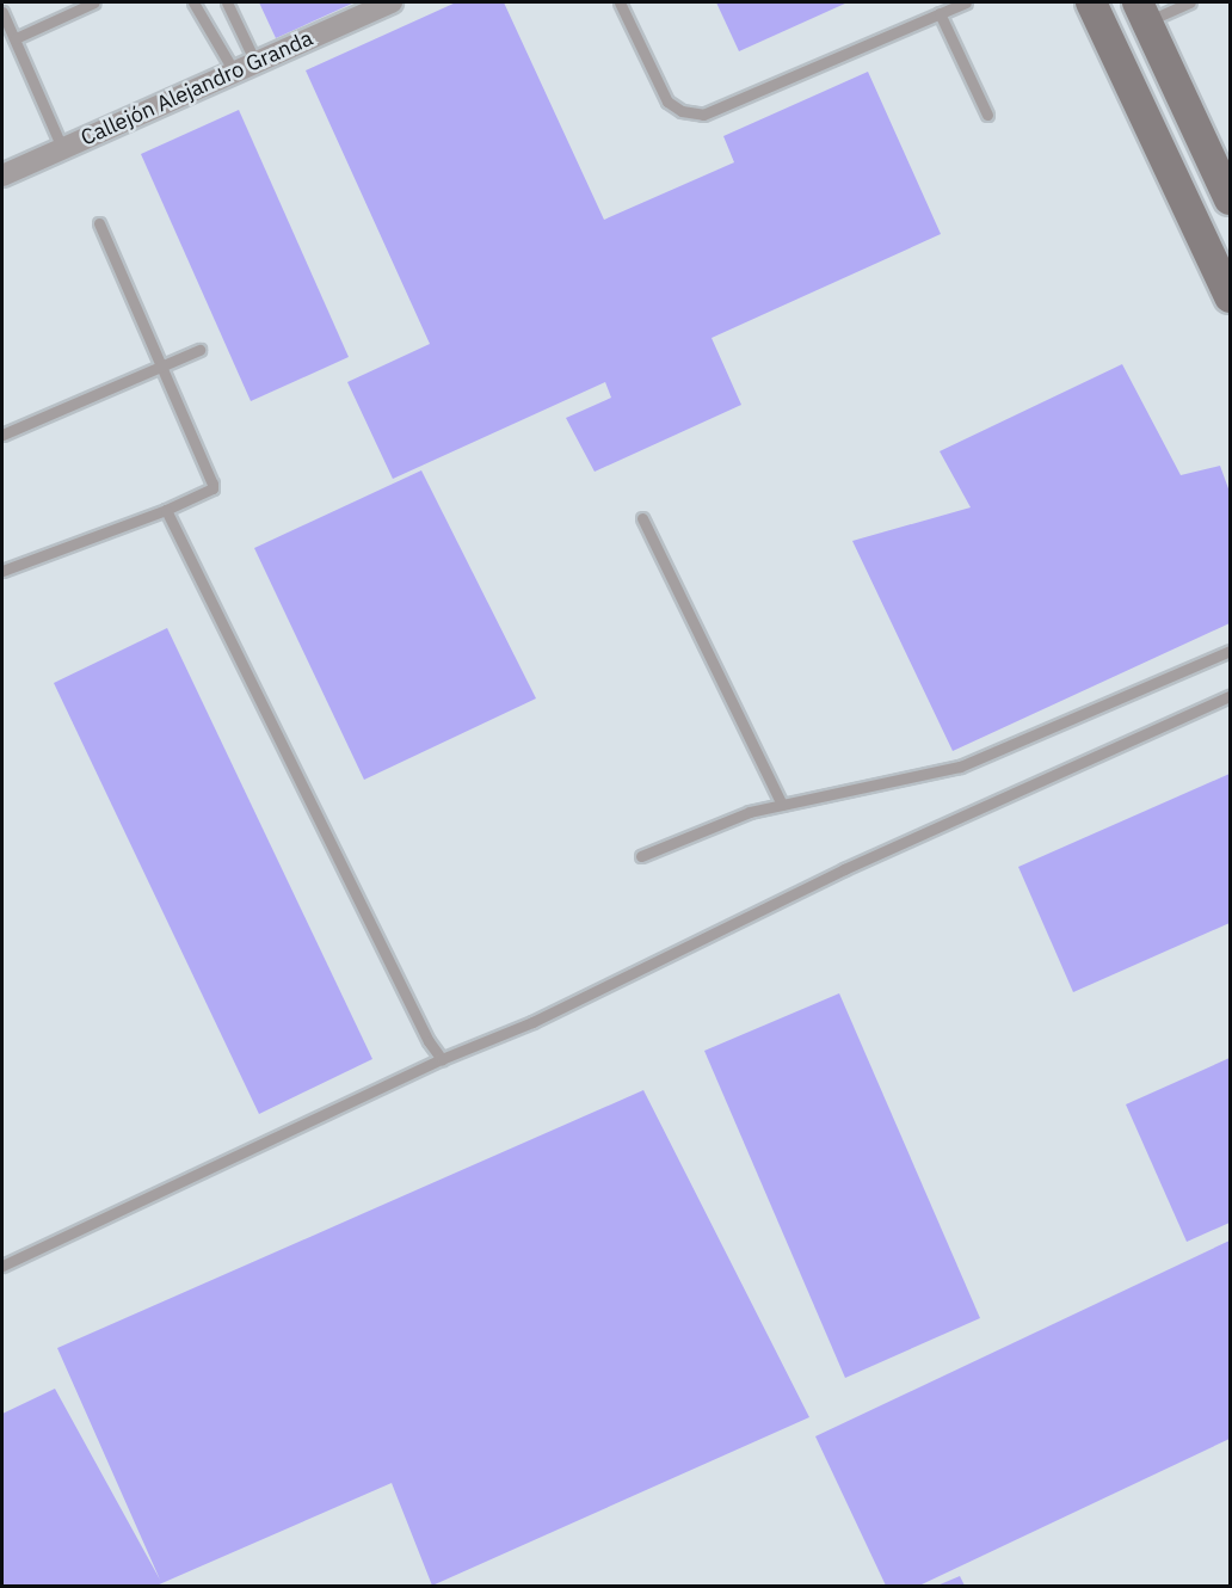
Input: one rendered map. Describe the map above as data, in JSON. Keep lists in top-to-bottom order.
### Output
{
  "streets": {
    "street": ["Callejón Alejandro Granda"]
  }
}
